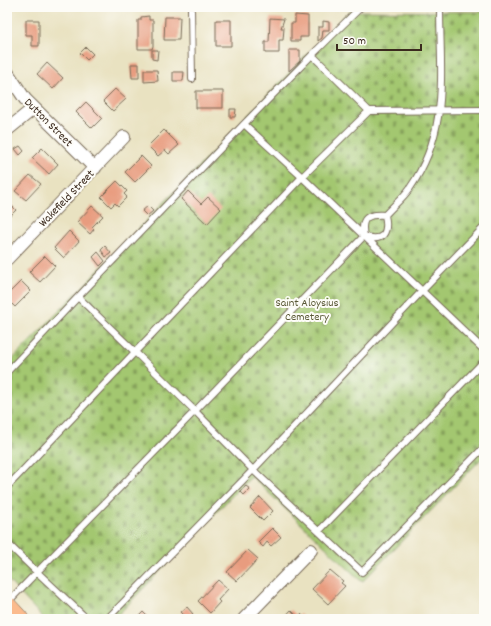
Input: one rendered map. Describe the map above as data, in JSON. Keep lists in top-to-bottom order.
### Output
{
  "streets": {
    "street": ["Dutton Street", "Wakefield Street"]
  },
  "crossings": [
    ["Dutton Street", "Wakefield Street"]
  ],
  "parks": ["Saint Aloysius Cemetery"],
  "scale_bar": "50 m"
}
